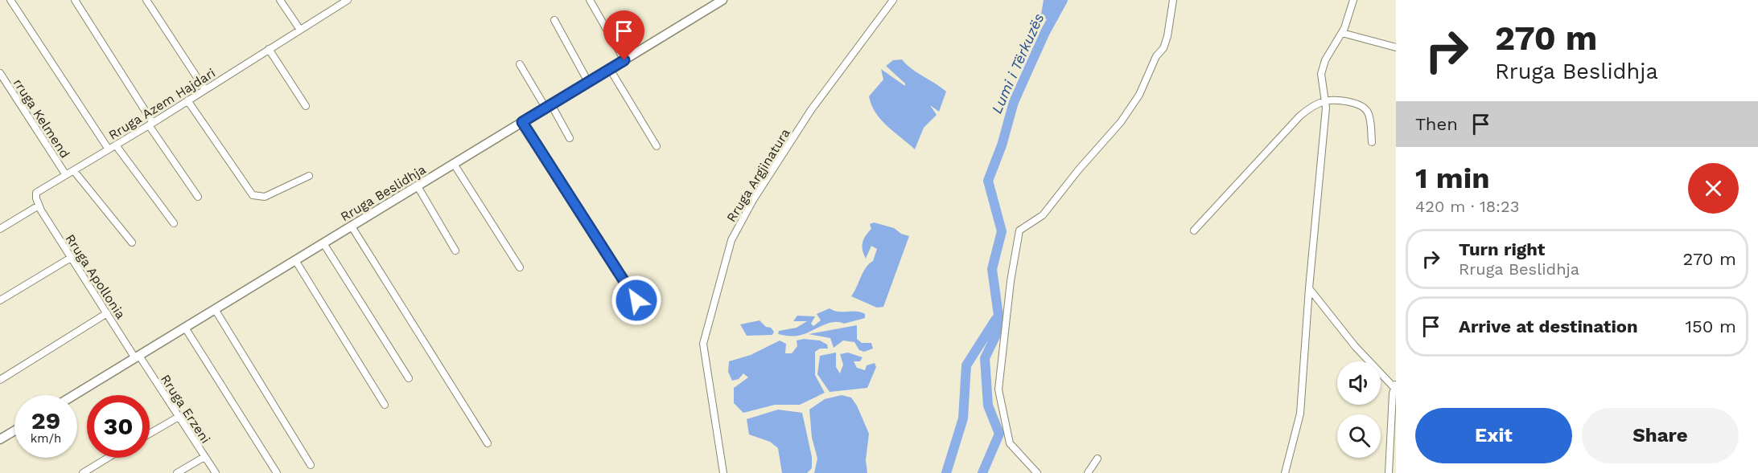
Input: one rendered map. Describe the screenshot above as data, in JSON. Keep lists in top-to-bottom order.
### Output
{
  "streets": {
    "main road": ["Rruga Beslidhja"],
    "street": [
      "Rruga Azem Hajdari",
      "rruga Kelmend",
      "Rruga Argjinatura",
      "Rruga Apollonia",
      "Rruga Erzeni"
    ]
  },
  "crossings": [
    ["Rruga Azem Hajdari", "rruga Kelmend"],
    ["Rruga Azem Hajdari", "Rruga Apollonia"],
    ["Rruga Beslidhja", "Rruga Apollonia"],
    ["Rruga Beslidhja", "Rruga Erzeni"],
    ["Rruga Apollonia", "Rruga Erzeni"]
  ],
  "water": ["Lumi i Tërkuzës"],
  "page": {
    "turn": ["270 m", "Rruga Beslidhja"],
    "then": "Then",
    "heading": ["1 min", "420 m · 18:23"],
    "list": [
      {
        "name": "Turn right",
        "note": "Rruga Beslidhja",
        "value": "270 m"
      },
      {
        "name": "Arrive at destination",
        "value": "150 m"
      }
    ],
    "speed": "29 km/h",
    "limit": "30",
    "buttons": ["Exit", "Share"]
  }
}
